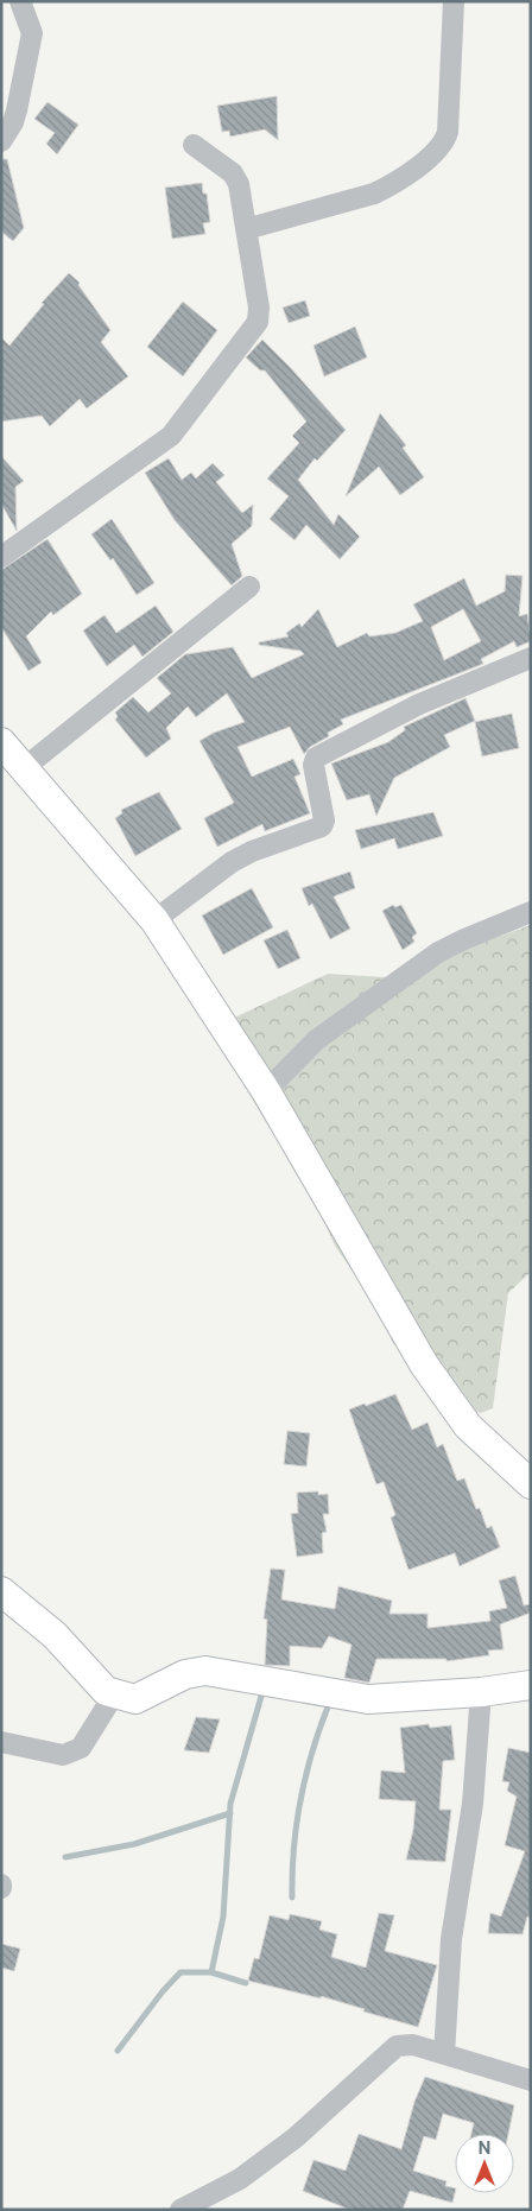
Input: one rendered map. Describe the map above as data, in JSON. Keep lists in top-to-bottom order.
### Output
{
  "north": "top"
}
